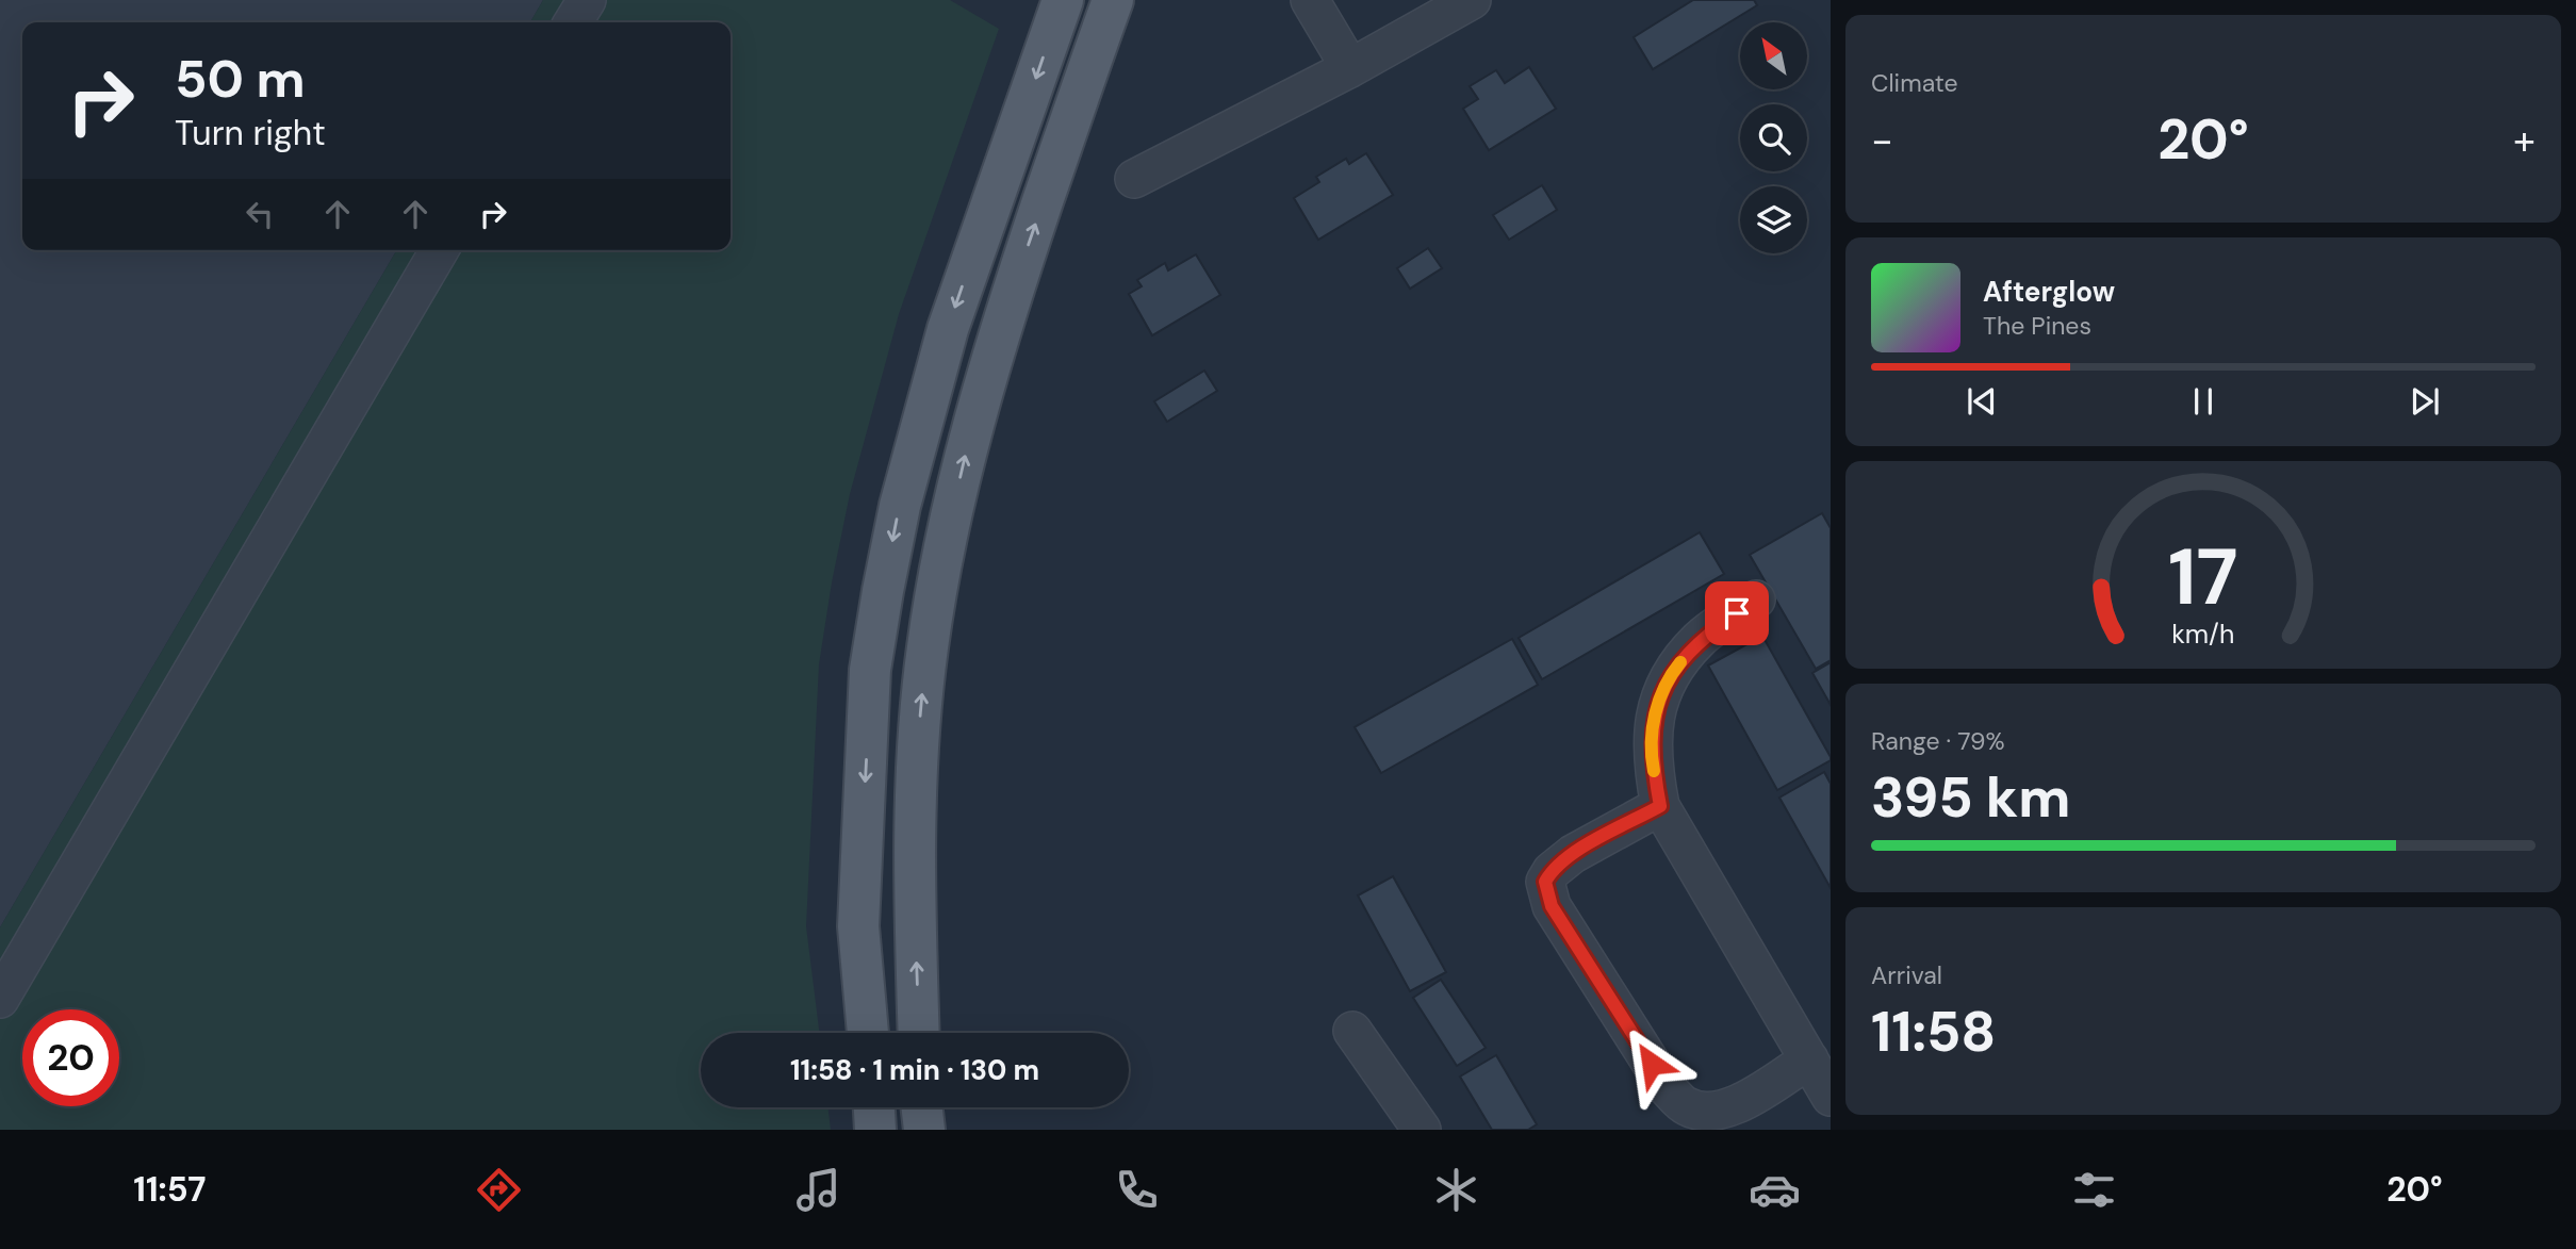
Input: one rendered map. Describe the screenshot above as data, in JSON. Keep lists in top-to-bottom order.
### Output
{
  "north": "top left",
  "page": {
    "tile": [
      "Climate",
      ["Range · 79%", "395 km"],
      ["Arrival", "11:58"]
    ],
    "turn": ["50 m", "Turn right"],
    "heat": ["−", "20°", "+"],
    "song": ["Afterglow", "The Pines"],
    "limit": "20",
    "trip": "11:58 · 1 min · 130 m",
    "tabs": ["11:57", "20°"],
    "gauge": ["17", "km/h"]
  }
}
